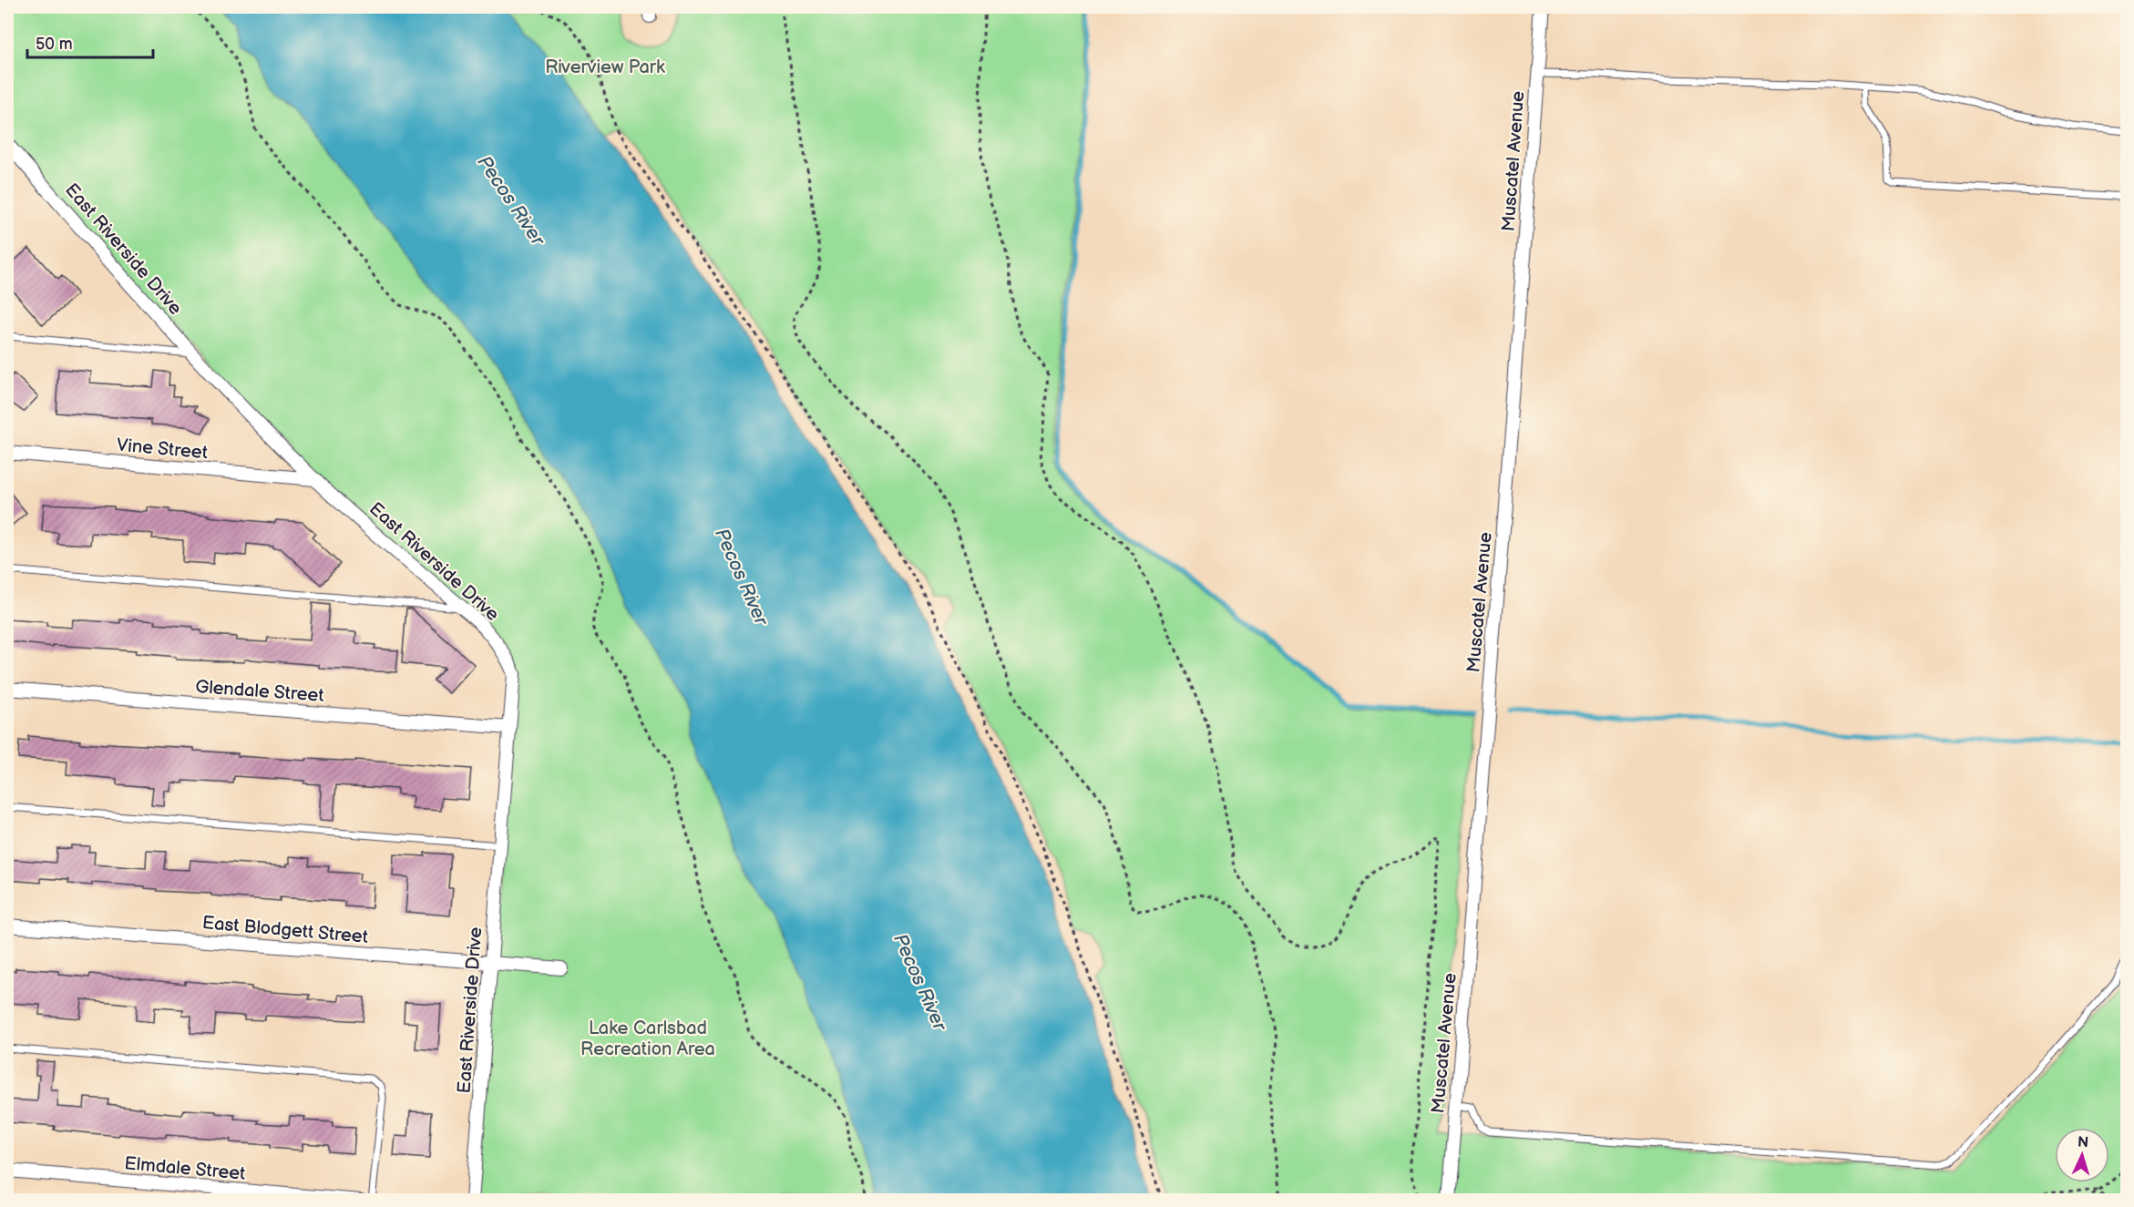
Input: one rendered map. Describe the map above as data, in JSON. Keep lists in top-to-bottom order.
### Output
{
  "streets": {
    "street": [
      "Muscatel Avenue",
      "East Riverside Drive",
      "Vine Street",
      "Glendale Street",
      "East Blodgett Street",
      "Elmdale Street"
    ]
  },
  "crossings": [
    ["East Riverside Drive", "Vine Street"],
    ["East Riverside Drive", "Glendale Street"],
    ["East Riverside Drive", "East Blodgett Street"]
  ],
  "water": ["Pecos River"],
  "parks": ["Riverview Park", "Lake Carlsbad Recreation Area"],
  "scale_bar": "50 m",
  "north": "top"
}
